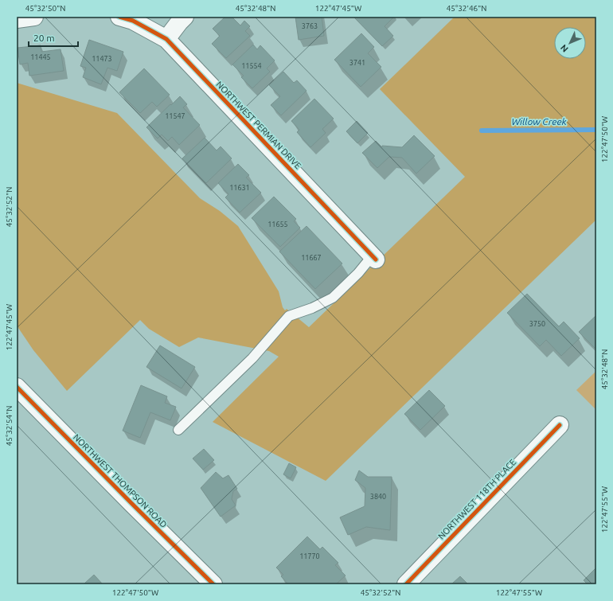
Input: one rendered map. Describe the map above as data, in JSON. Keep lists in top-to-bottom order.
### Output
{
  "streets": {
    "street": ["NORTHWEST PERMIAN DRIVE", "NORTHWEST THOMPSON ROAD", "NORTHWEST 118TH PLACE"]
  },
  "water": ["Willow Creek"],
  "house_numbers": [
    "3763",
    "11445",
    "11473",
    "3741",
    "11554",
    "11547",
    "11631",
    "11655",
    "11667",
    "3750",
    "3840",
    "11770"
  ],
  "scale_bar": "20 m",
  "north": "bottom left",
  "coordinates": [
    "45°32'50\"N",
    "45°32'48\"N",
    "122°47'45\"W",
    "45°32'46\"N",
    "122°47'50\"W",
    "45°32'52\"N",
    "45°32'54\"N",
    "122°47'55\"W"
  ]
}
